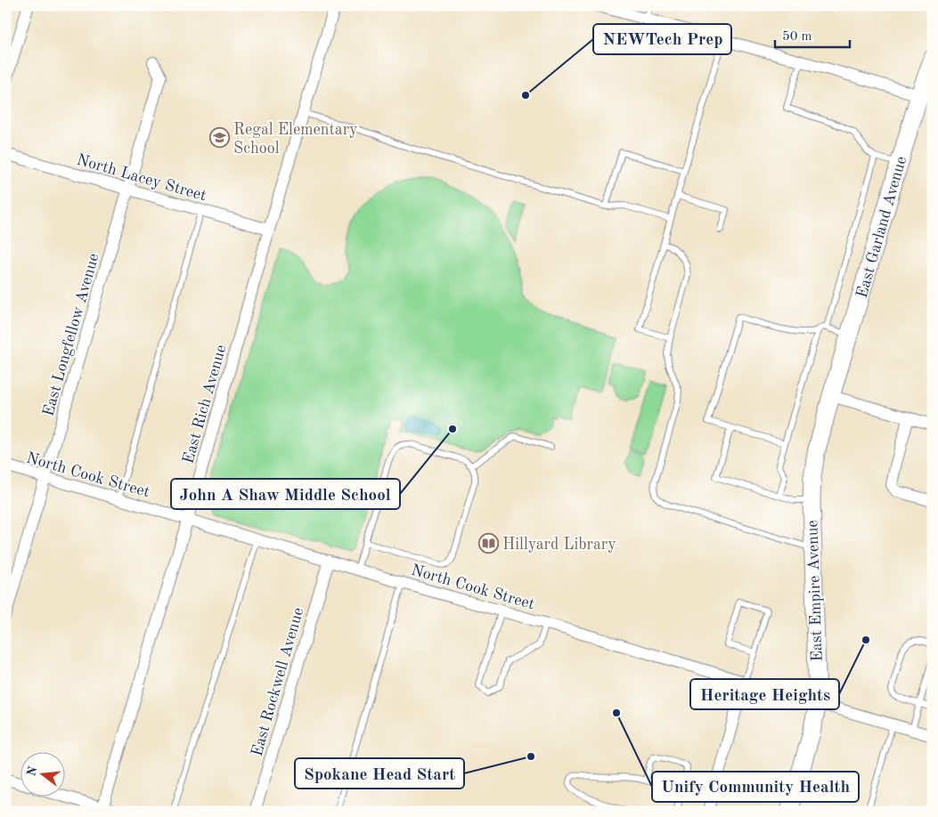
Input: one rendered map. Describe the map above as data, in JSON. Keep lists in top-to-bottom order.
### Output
{
  "streets": {
    "street": [
      "North Lacey Street",
      "East Garland Avenue",
      "East Longfellow Avenue",
      "East Rich Avenue",
      "North Cook Street",
      "East Empire Avenue",
      "East Rockwell Avenue"
    ]
  },
  "crossings": [
    ["North Lacey Street", "East Longfellow Avenue"],
    ["North Lacey Street", "East Rich Avenue"],
    ["East Garland Avenue", "East Empire Avenue"],
    ["East Longfellow Avenue", "North Cook Street"],
    ["East Rich Avenue", "North Cook Street"],
    ["North Cook Street", "East Empire Avenue"],
    ["North Cook Street", "East Rockwell Avenue"]
  ],
  "places": {
    "other": [
      "NEWTech Prep",
      "John A Shaw Middle School",
      "Heritage Heights",
      "Unify Community Health",
      "Spokane Head Start"
    ],
    "school or university": ["Regal Elementary School"],
    "library": ["Hillyard Library"]
  },
  "scale_bar": "50 m",
  "north": "left"
}
